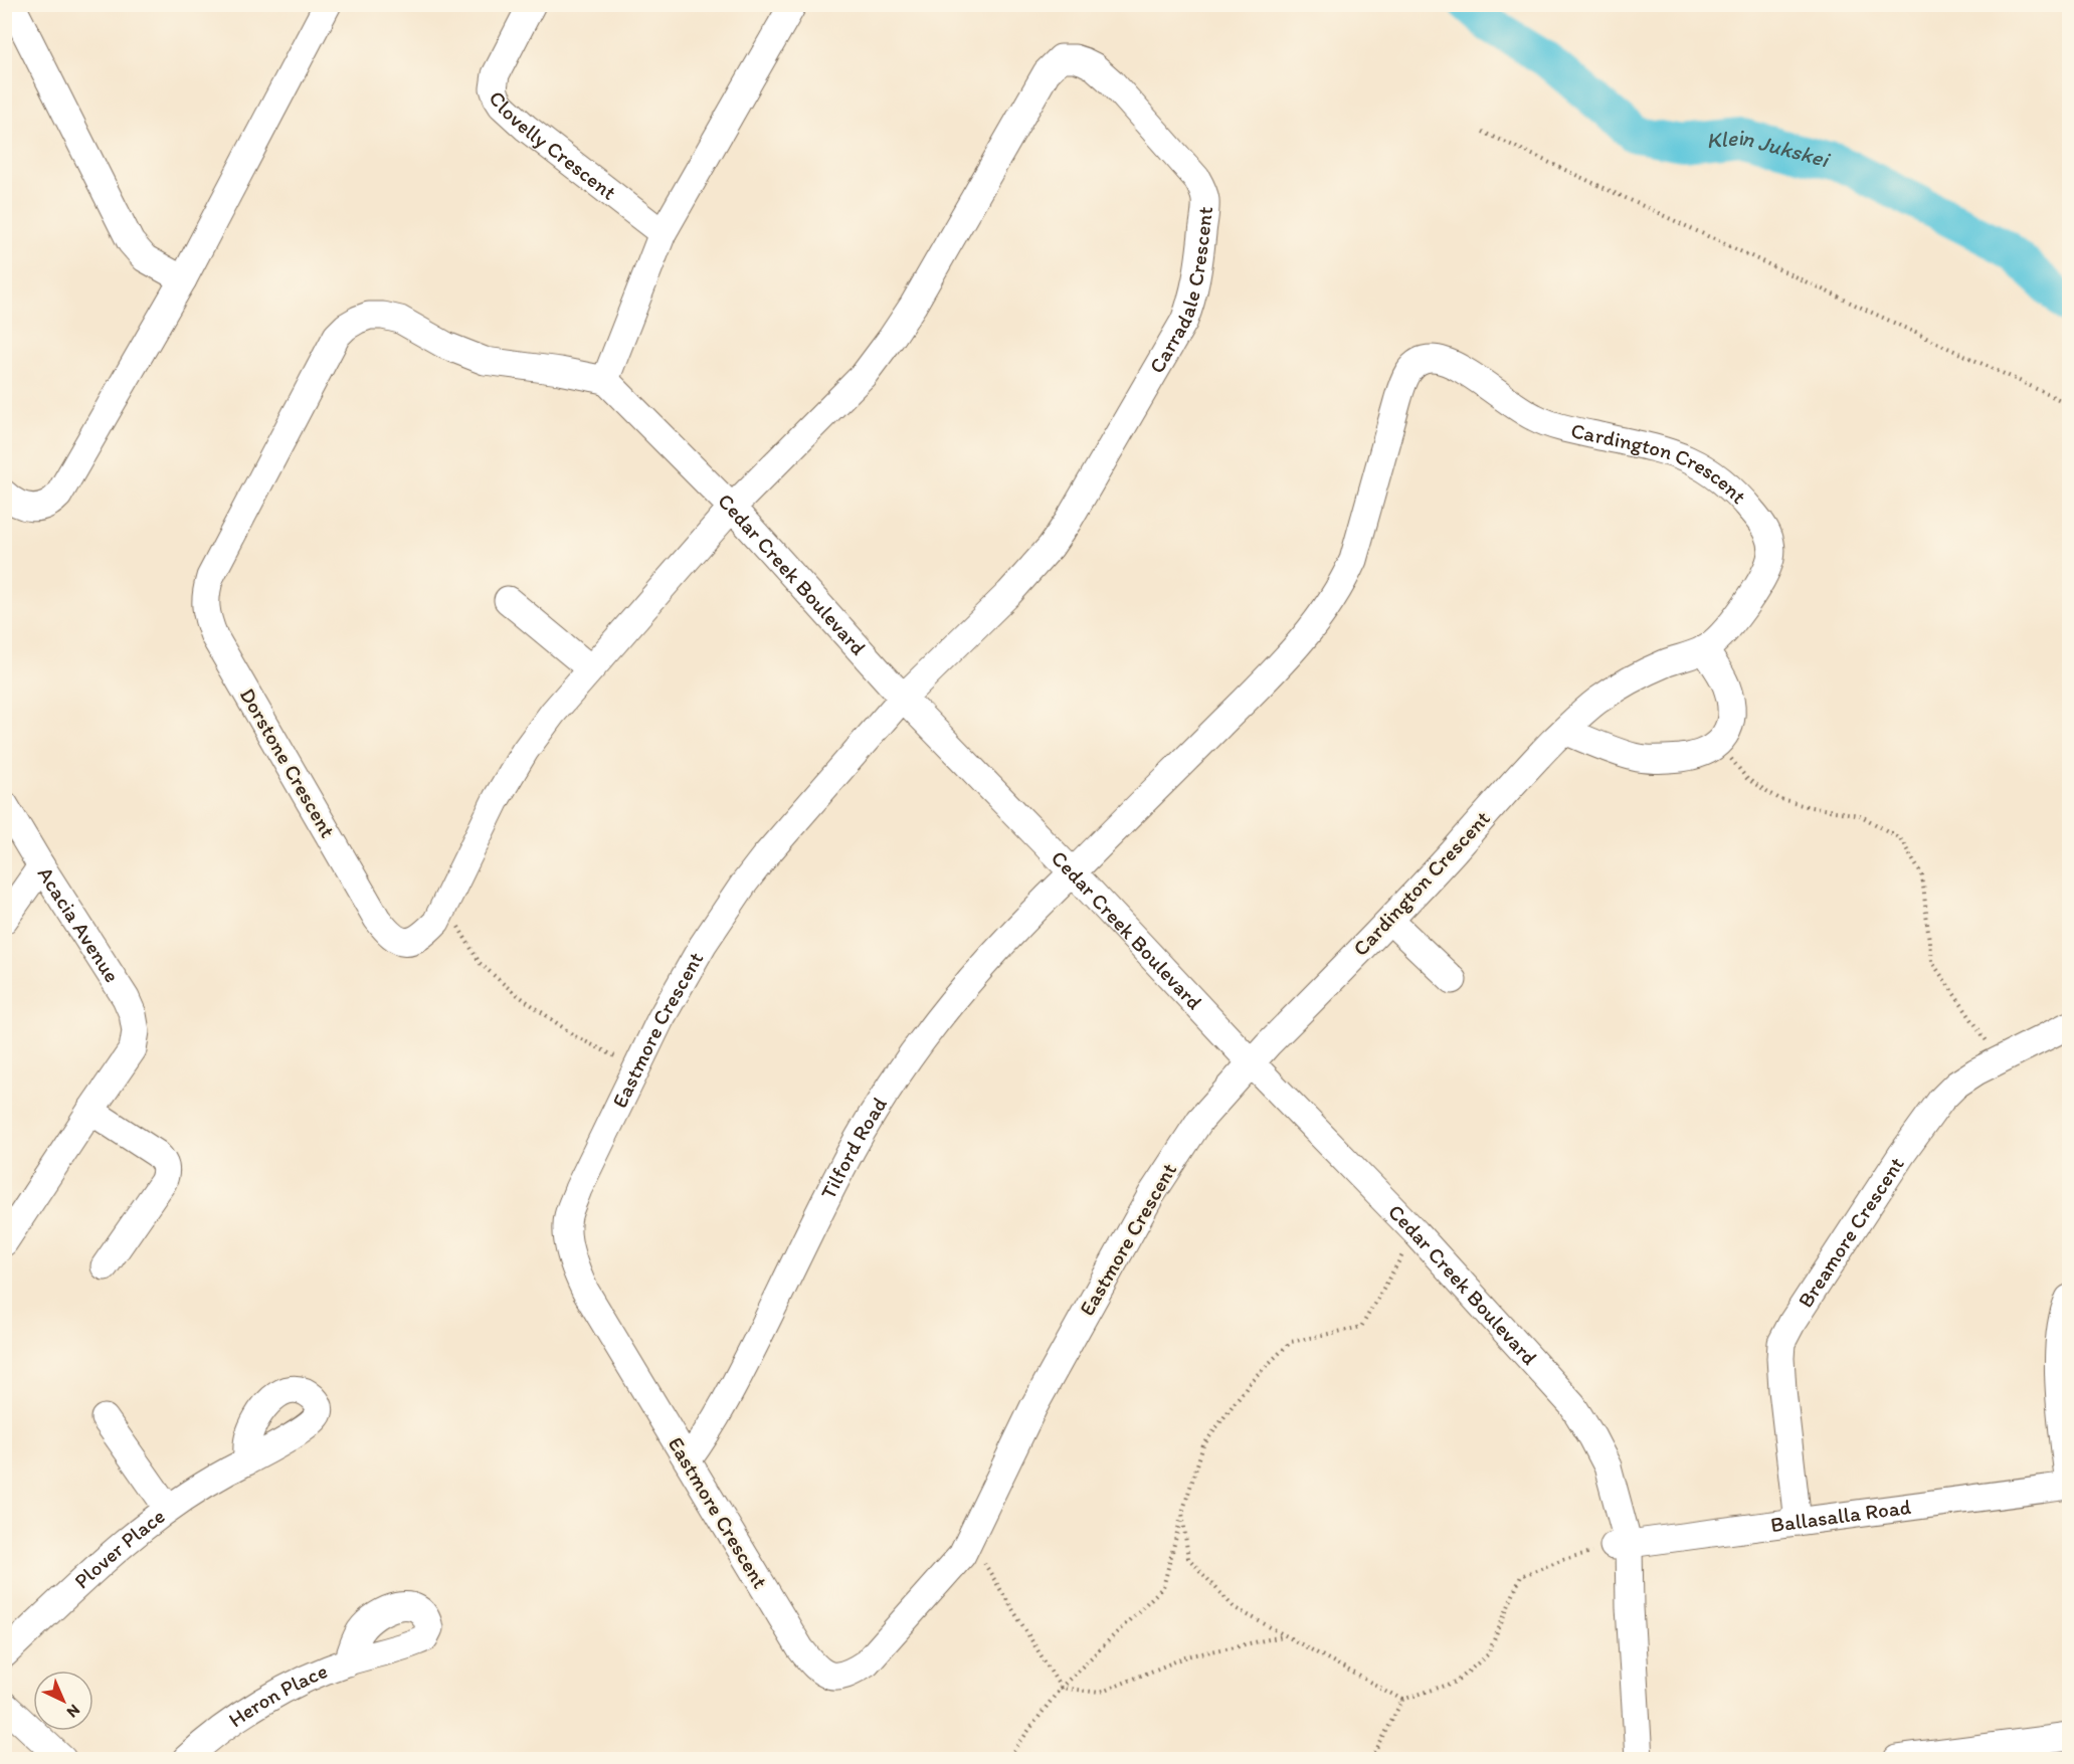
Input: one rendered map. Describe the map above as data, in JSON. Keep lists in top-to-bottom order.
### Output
{
  "streets": {
    "street": [
      "Clovelly Crescent",
      "Carradale Crescent",
      "Cardington Crescent",
      "Cedar Creek Boulevard",
      "Dorstone Crescent",
      "Acacia Avenue",
      "Eastmore Crescent",
      "Tilford Road",
      "Breamore Crescent",
      "Ballasalla Road",
      "Plover Place",
      "Heron Place"
    ]
  },
  "crossings": [
    ["Carradale Crescent", "Cedar Creek Boulevard"],
    ["Carradale Crescent", "Dorstone Crescent"],
    ["Carradale Crescent", "Eastmore Crescent"],
    ["Cardington Crescent", "Cedar Creek Boulevard"],
    ["Cardington Crescent", "Eastmore Crescent"],
    ["Cardington Crescent", "Tilford Road"],
    ["Cedar Creek Boulevard", "Dorstone Crescent"],
    ["Cedar Creek Boulevard", "Eastmore Crescent"],
    ["Cedar Creek Boulevard", "Tilford Road"],
    ["Cedar Creek Boulevard", "Ballasalla Road"],
    ["Eastmore Crescent", "Tilford Road"],
    ["Breamore Crescent", "Ballasalla Road"]
  ],
  "water": ["Klein Jukskei"],
  "north": "bottom right"
}
